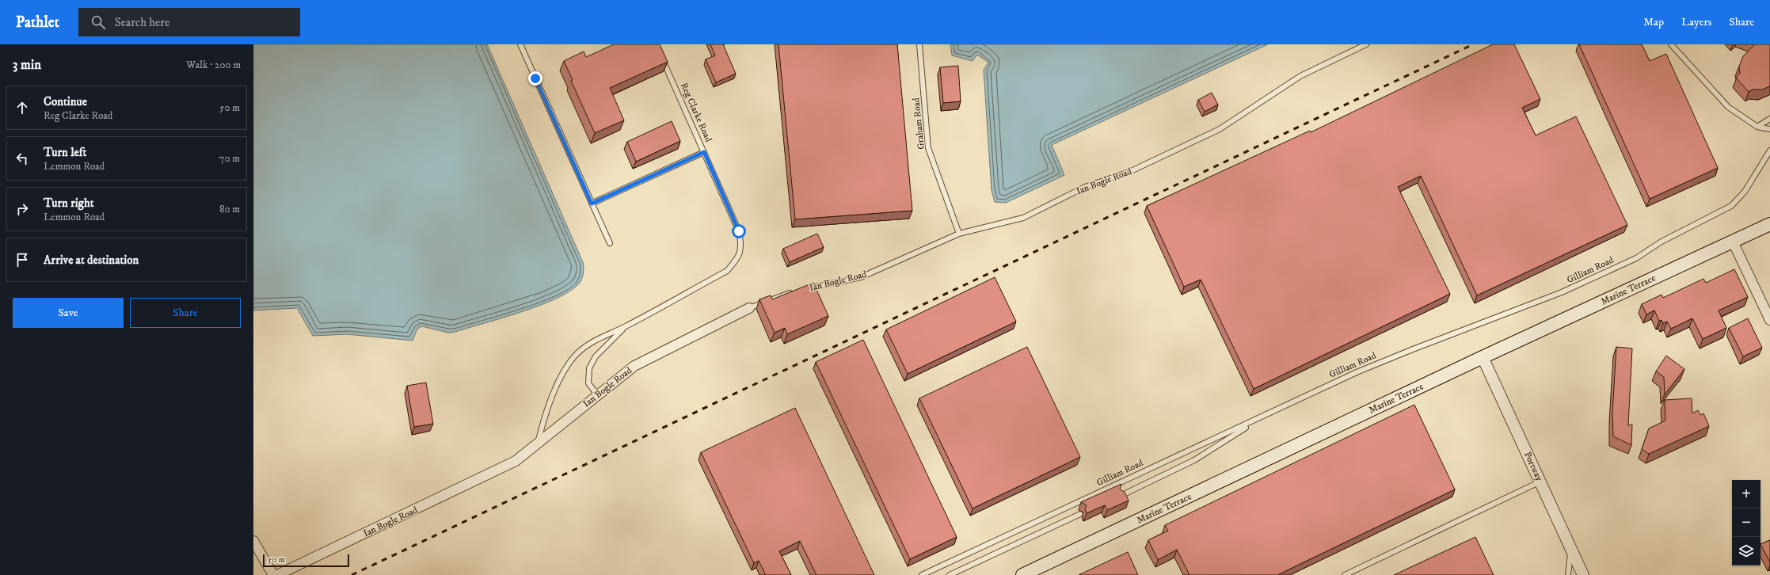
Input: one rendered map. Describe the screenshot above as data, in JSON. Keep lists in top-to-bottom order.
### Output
{
  "streets": {
    "main road": ["Marine Terrace"],
    "street": ["Ian Bogle Road", "Portway"],
    "lane": ["Reg Clarke Road", "Graham Road", "Gilliam Road"]
  },
  "crossings": [
    ["Graham Road", "Ian Bogle Road"],
    ["Marine Terrace", "Portway"]
  ],
  "scale_bar": "50 m",
  "page": {
    "header": "Pathlet",
    "search": "Search here",
    "nav": ["Map", "Layers", "Share"],
    "heading": ["3 min", "Walk · 200 m"],
    "list": [
      ["Continue", "Reg Clarke Road", "50 m"],
      ["Turn left", "Lemmon Road", "70 m"],
      ["Turn right", "Lemmon Road", "80 m"],
      "Arrive at destination"
    ],
    "buttons": ["Save", "Share"],
    "map_buttons": ["+", "−"],
    "scale": "50 m"
  }
}
